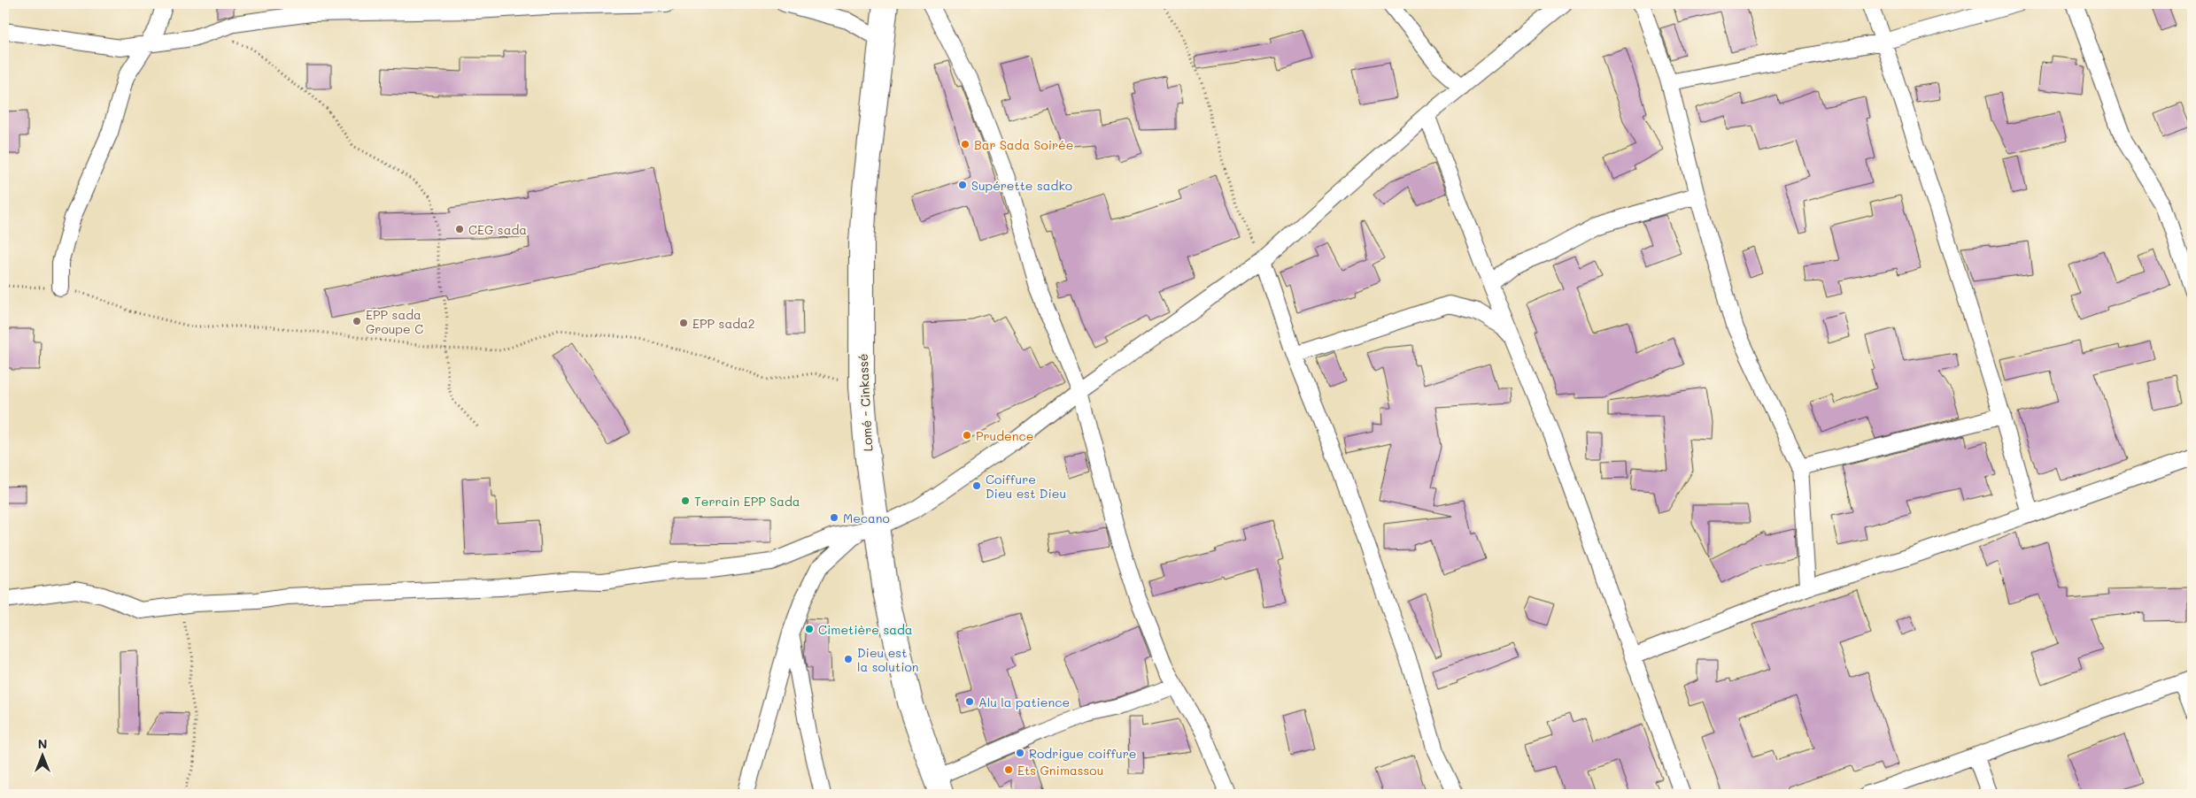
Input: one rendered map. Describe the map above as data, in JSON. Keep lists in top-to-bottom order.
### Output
{
  "streets": {
    "highway": ["Lomé - Cinkassé"]
  },
  "places": [
    "Bar Sada Soirée",
    "Supérette sadko",
    "CEG sada",
    "EPP sada Groupe C",
    "EPP sada2",
    "Prudence",
    "Coiffure Dieu est Dieu",
    "Terrain EPP Sada",
    "Mecano",
    "Cimetière sada",
    "Dieu est la solution",
    "Alu la patience",
    "Rodrigue coiffure",
    "Ets Gnimassou"
  ],
  "north": "top"
}
